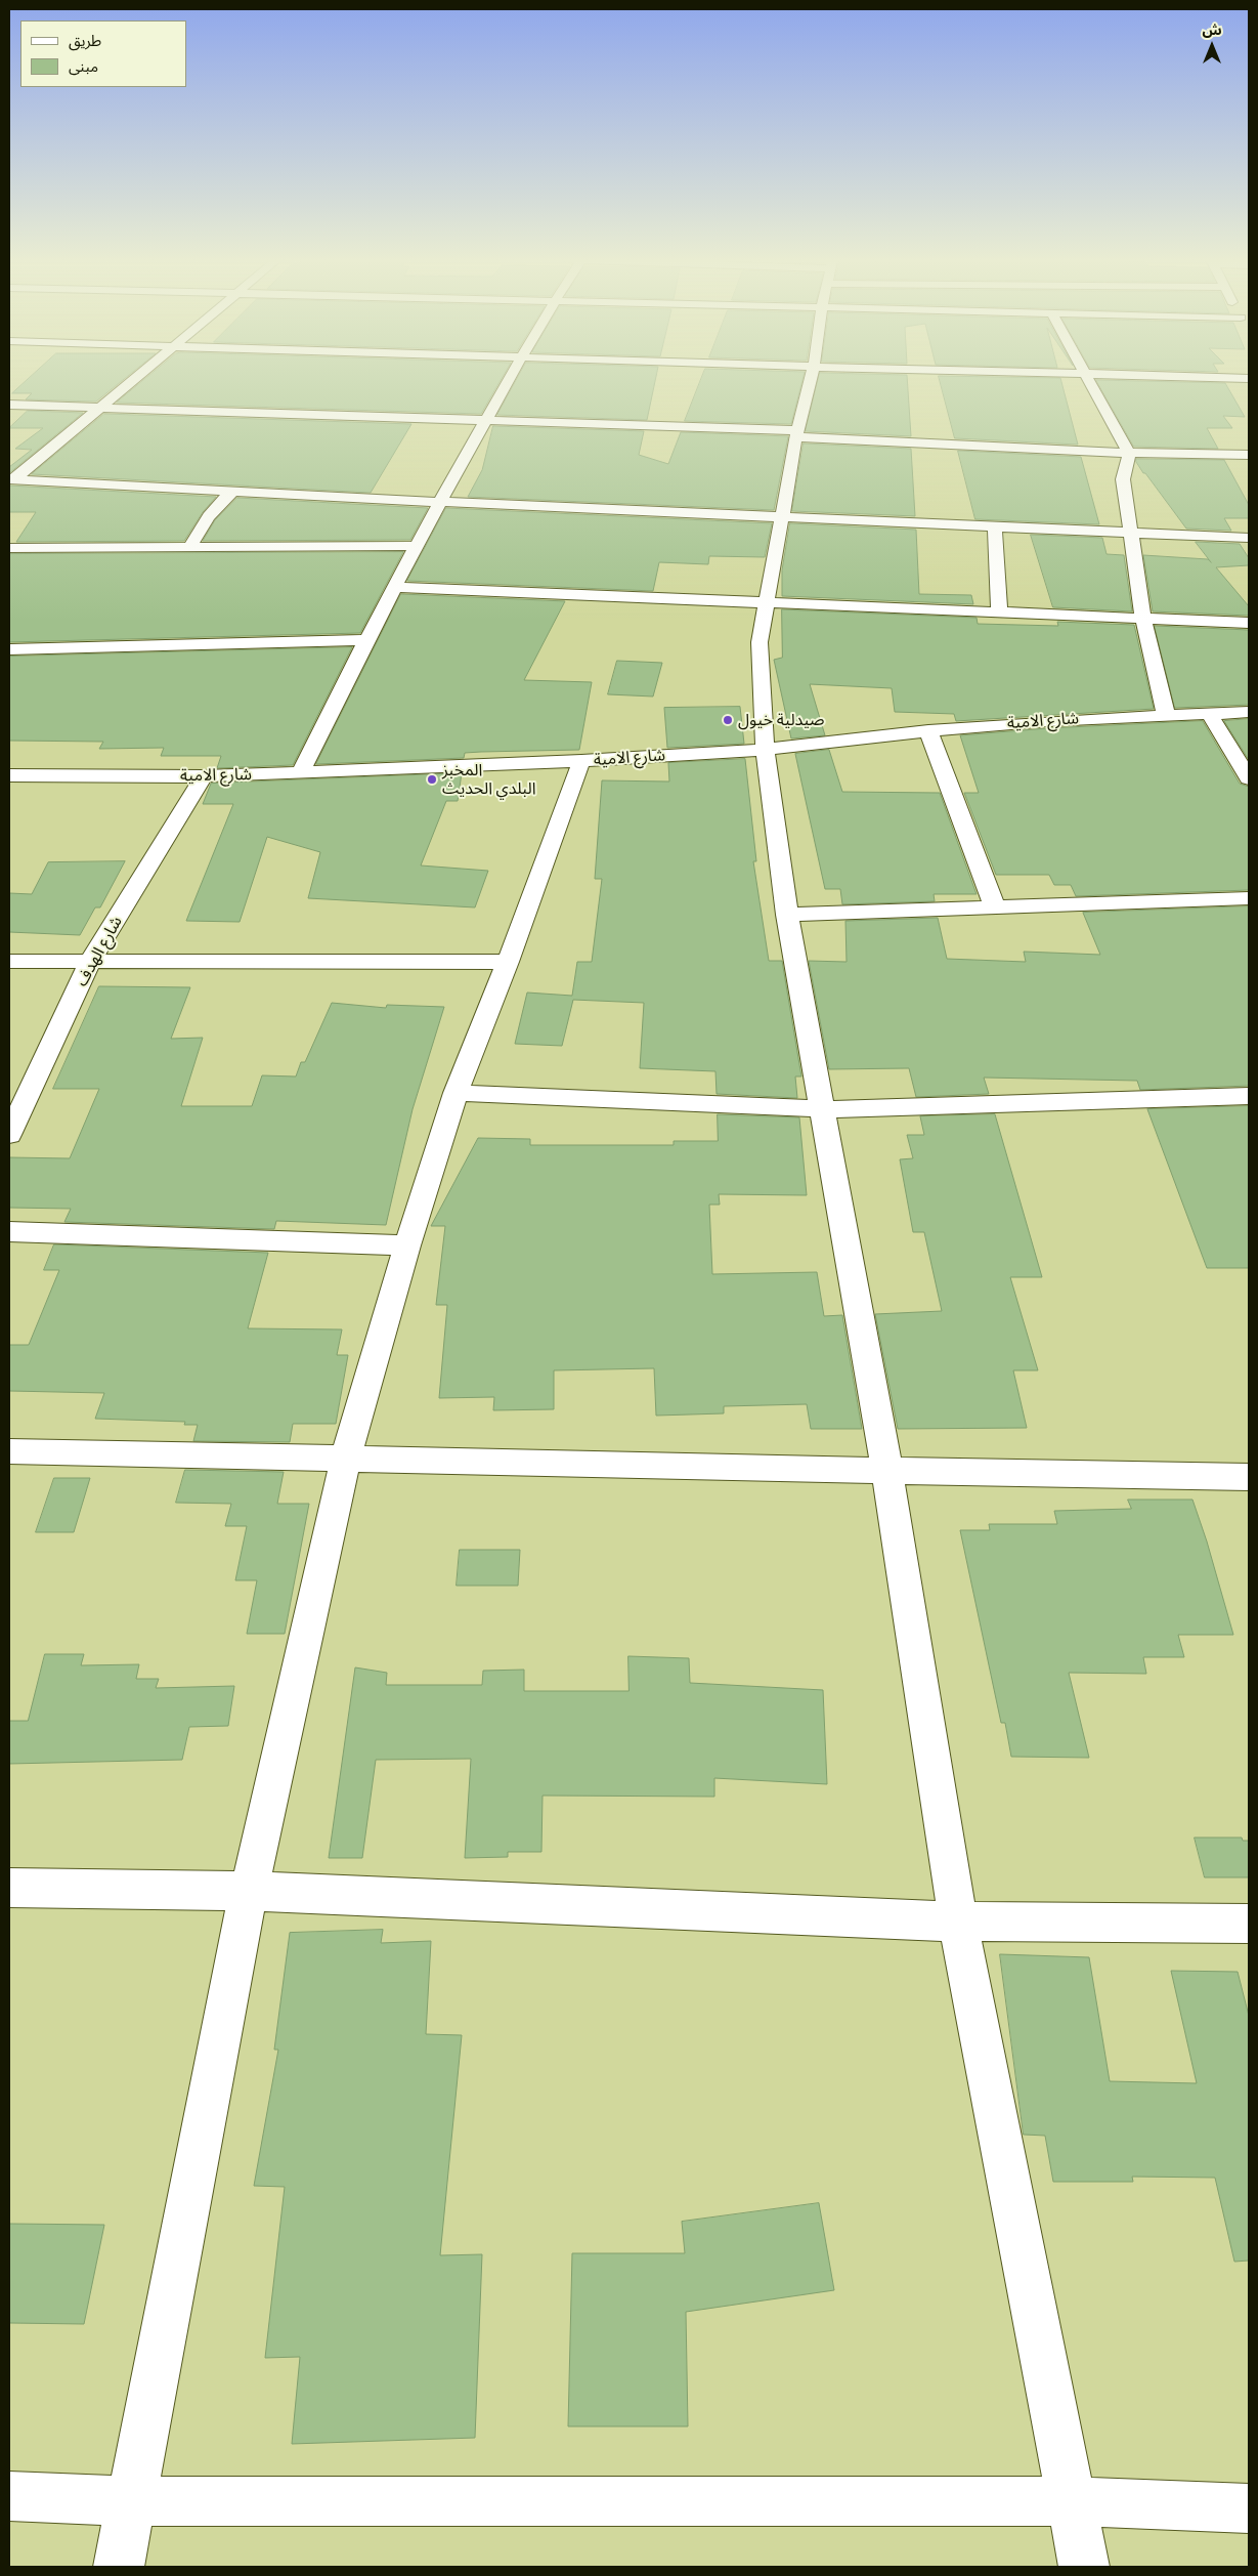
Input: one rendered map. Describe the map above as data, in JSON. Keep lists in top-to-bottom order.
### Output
{
  "streets": {
    "street": ["شارع الامية", "شارع الهدف"]
  },
  "crossings": [
    ["شارع الامية", "شارع الهدف"]
  ],
  "places": ["صيدلية خيول", "المخبز البلدي الحديث"],
  "legend": ["طريق", "مبنى"],
  "north": "top"
}
